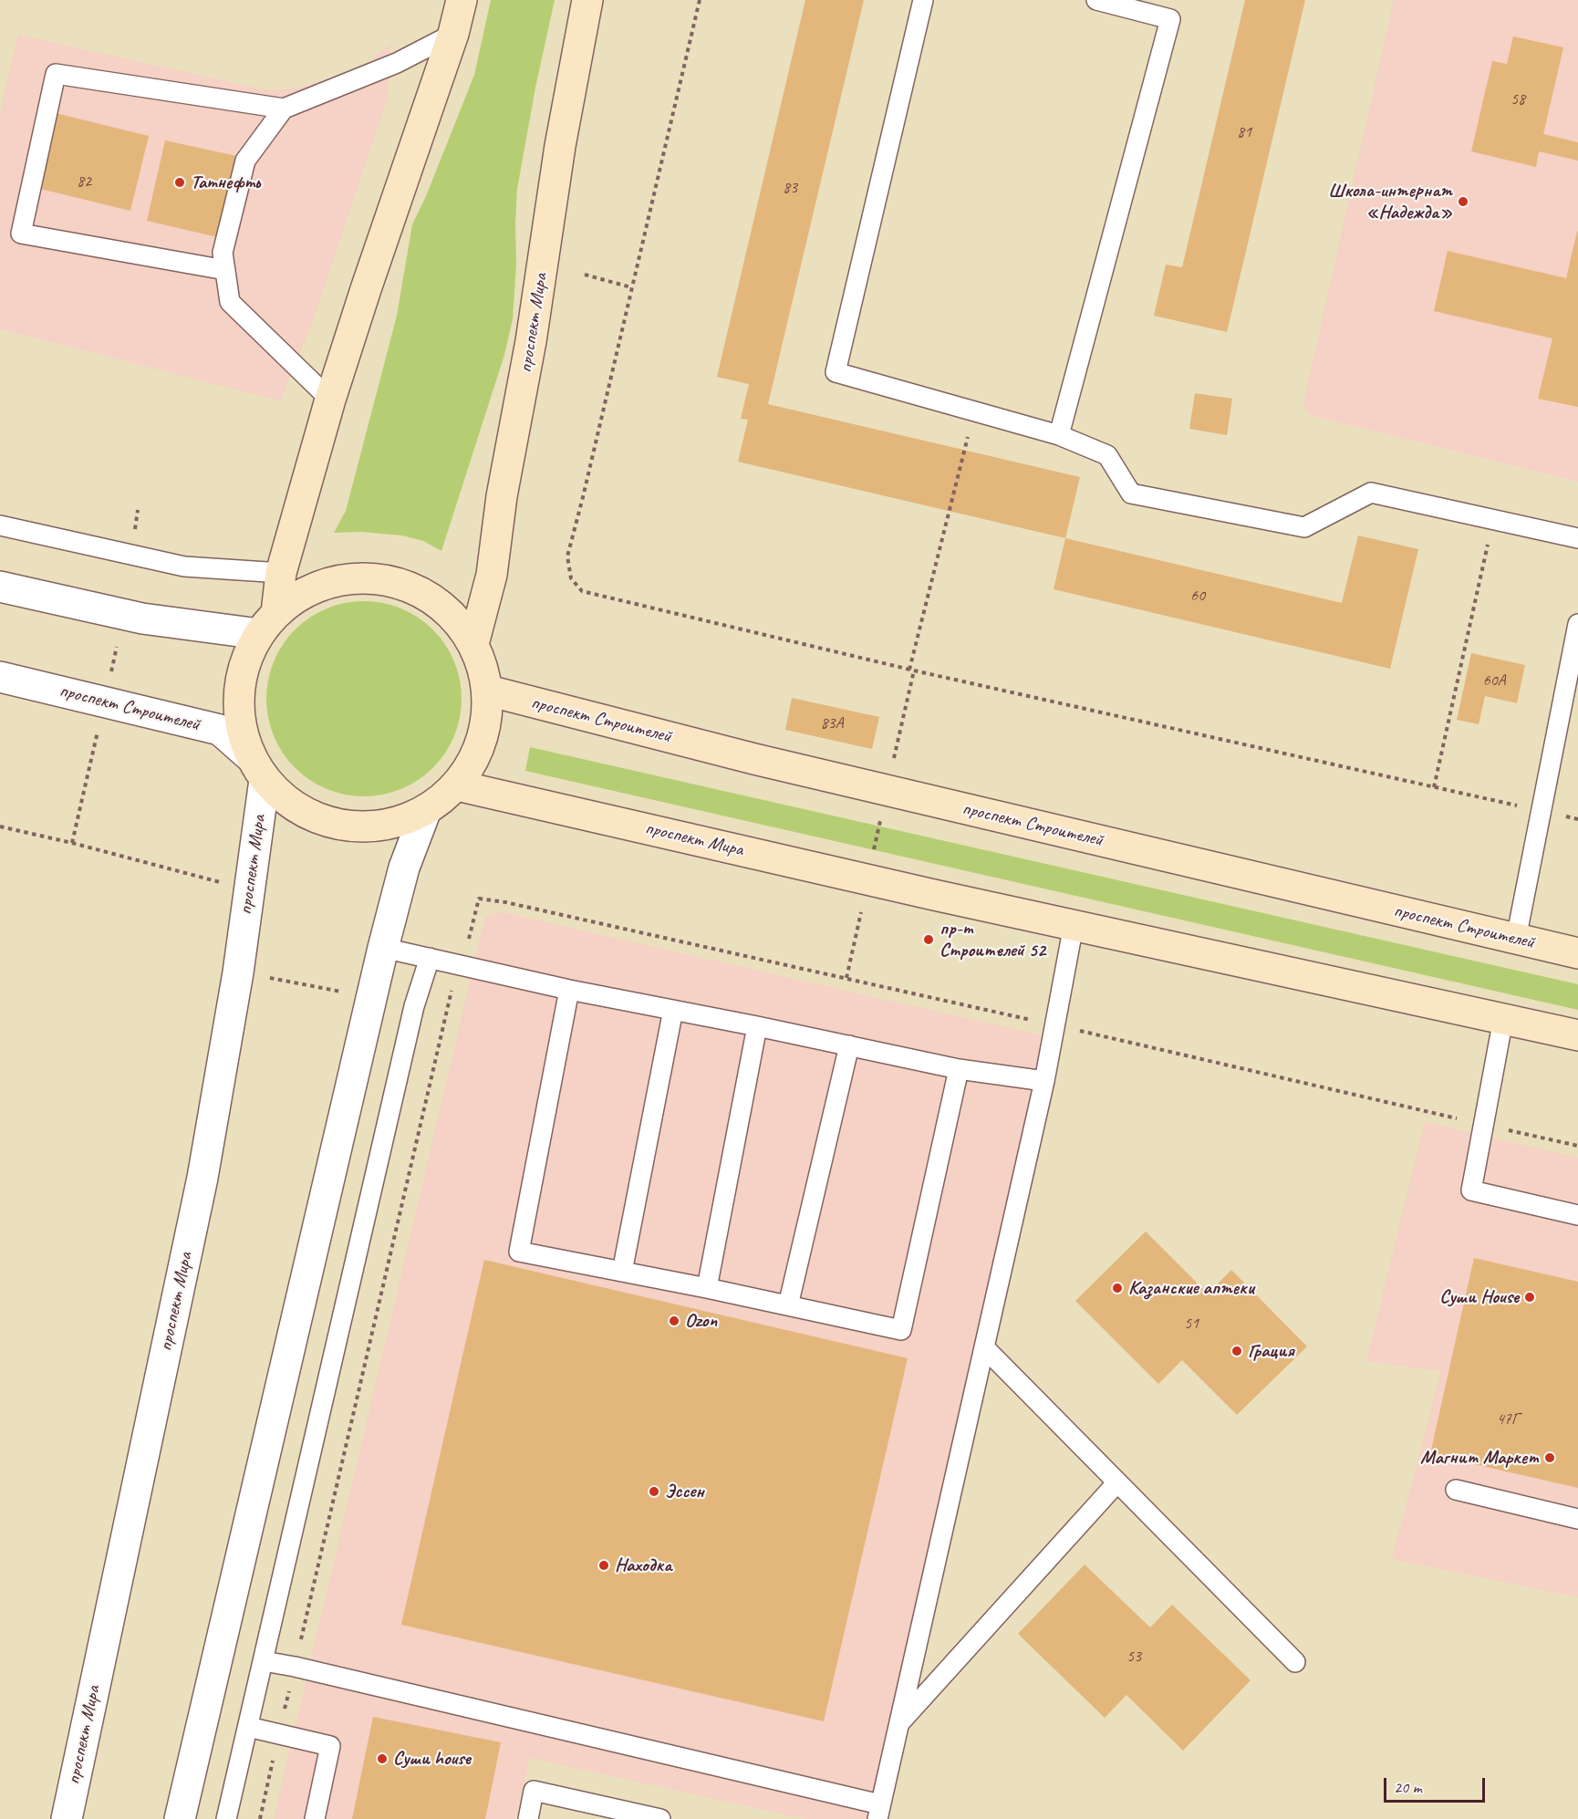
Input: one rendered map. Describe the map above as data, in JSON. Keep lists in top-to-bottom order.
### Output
{
  "streets": {
    "main road": ["проспект Мира", "проспект Строителей"]
  },
  "crossings": [
    ["проспект Мира", "проспект Строителей"]
  ],
  "places": [
    "Татнефть",
    "Школа-интернат «Надежда»",
    "пр-т Строителей 52",
    "Казанские аптеки",
    "Суши House",
    "Ozon",
    "Грация",
    "Магнит Маркет",
    "Эссен",
    "Находка",
    "Суши house"
  ],
  "house_numbers": [
    "58",
    "81",
    "82",
    "83",
    "60",
    "60А",
    "83А",
    "51",
    "47Г",
    "53"
  ],
  "scale_bar": "20 m"
}
